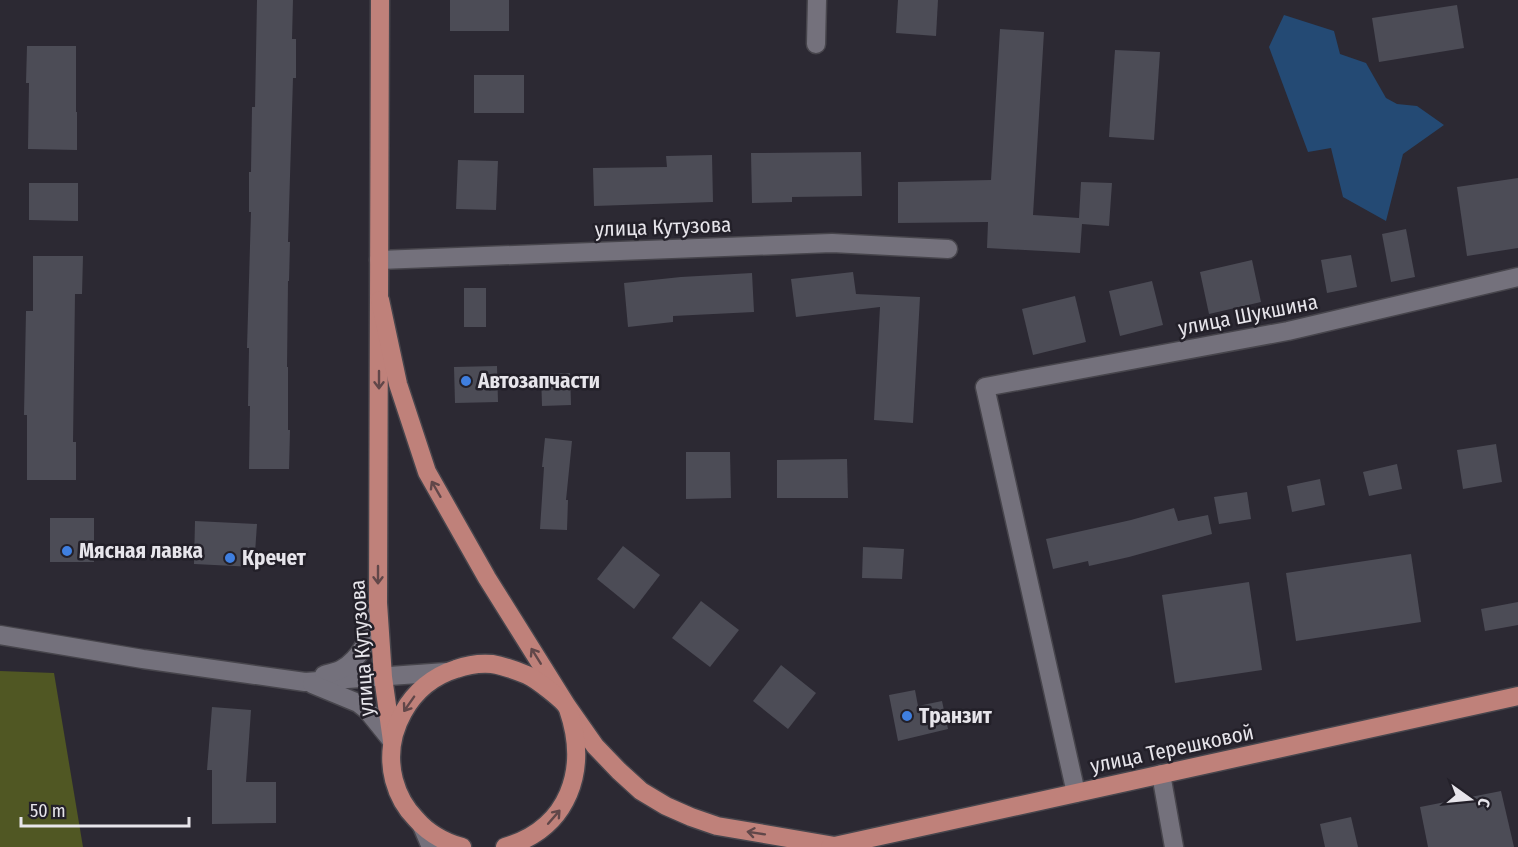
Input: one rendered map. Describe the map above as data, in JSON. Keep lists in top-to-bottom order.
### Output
{
  "streets": {
    "main road": ["улица Кутузова", "улица Терешковой"],
    "street": ["улица Шукшина"]
  },
  "crossings": [
    ["улица Кутузова", "улица Терешковой"],
    ["улица Шукшина", "улица Терешковой"]
  ],
  "places": [
    "Автозапчасти",
    "Мясная лавка",
    "Кречет",
    "Транзит"
  ],
  "scale_bar": "50 m",
  "north": "right"
}
